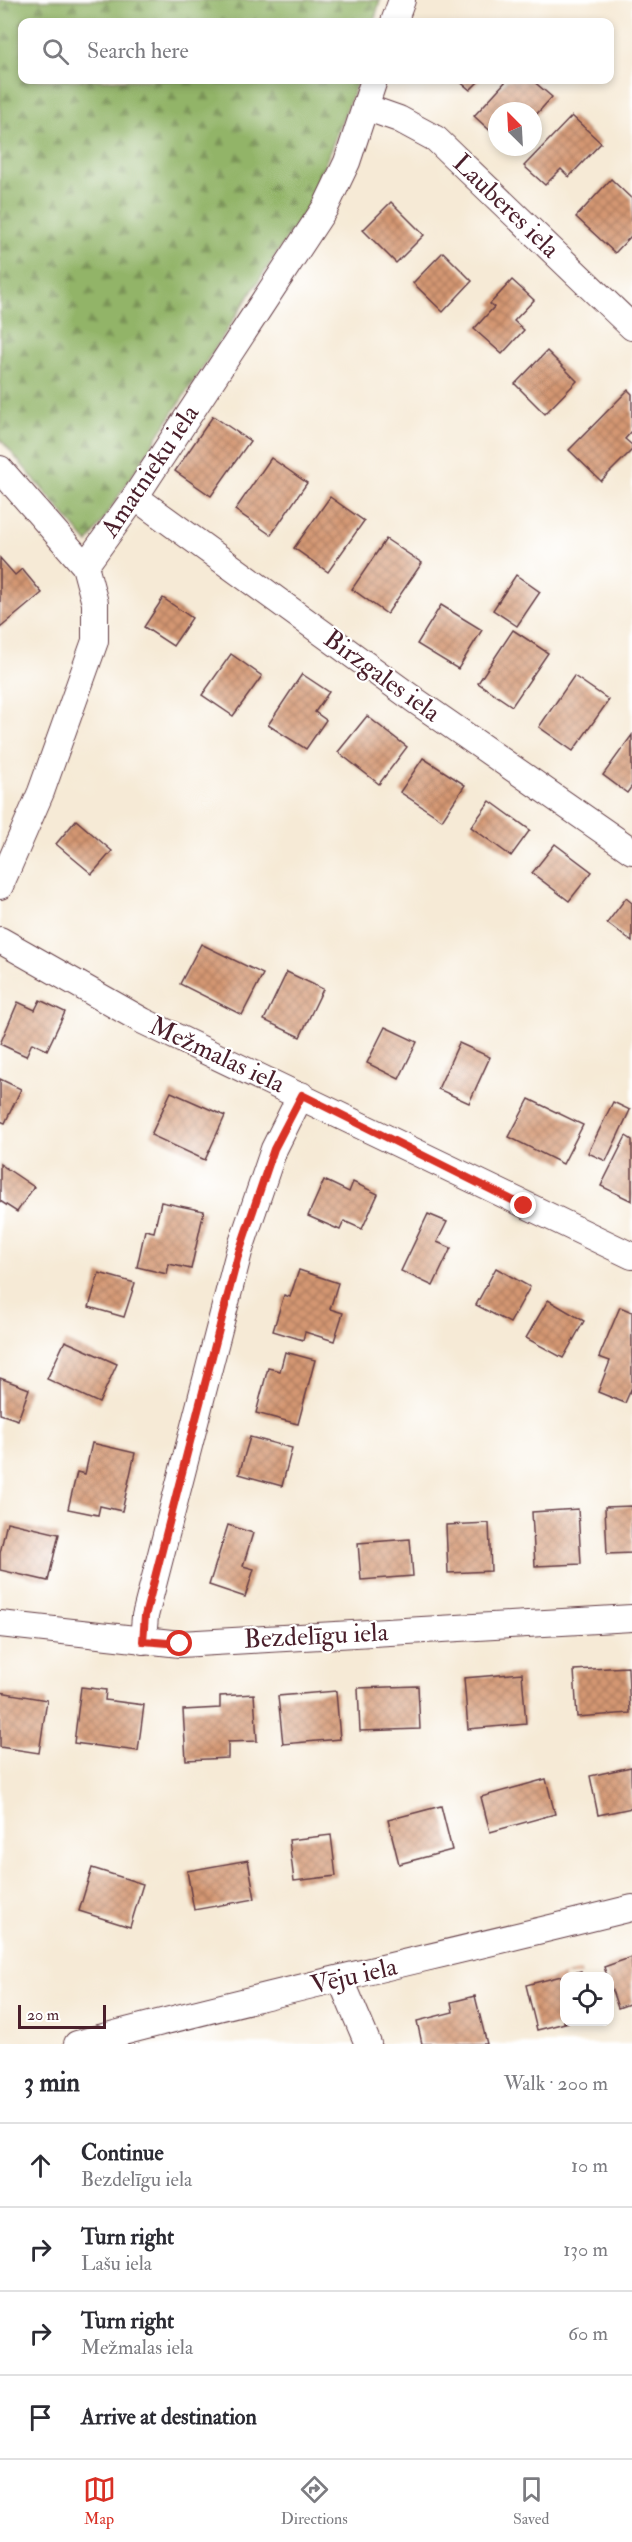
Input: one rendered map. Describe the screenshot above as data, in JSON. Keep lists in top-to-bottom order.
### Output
{
  "streets": {
    "street": [
      "Lauberes iela",
      "Amatnieku iela",
      "Birzgales iela",
      "Mežmalas iela",
      "Bezdelīgu iela",
      "Vēju iela"
    ]
  },
  "crossings": [
    ["Lauberes iela", "Amatnieku iela"],
    ["Amatnieku iela", "Birzgales iela"]
  ],
  "scale_bar": "20 m",
  "north": "top left",
  "page": {
    "search": "Search here",
    "scale": "20 m",
    "heading": ["3 min", "Walk · 200 m"],
    "list": [
      ["Continue", "Bezdelīgu iela", "10 m"],
      ["Turn right", "Lašu iela", "130 m"],
      ["Turn right", "Mežmalas iela", "60 m"],
      "Arrive at destination"
    ],
    "nav": ["Map", "Directions", "Saved"]
  }
}
